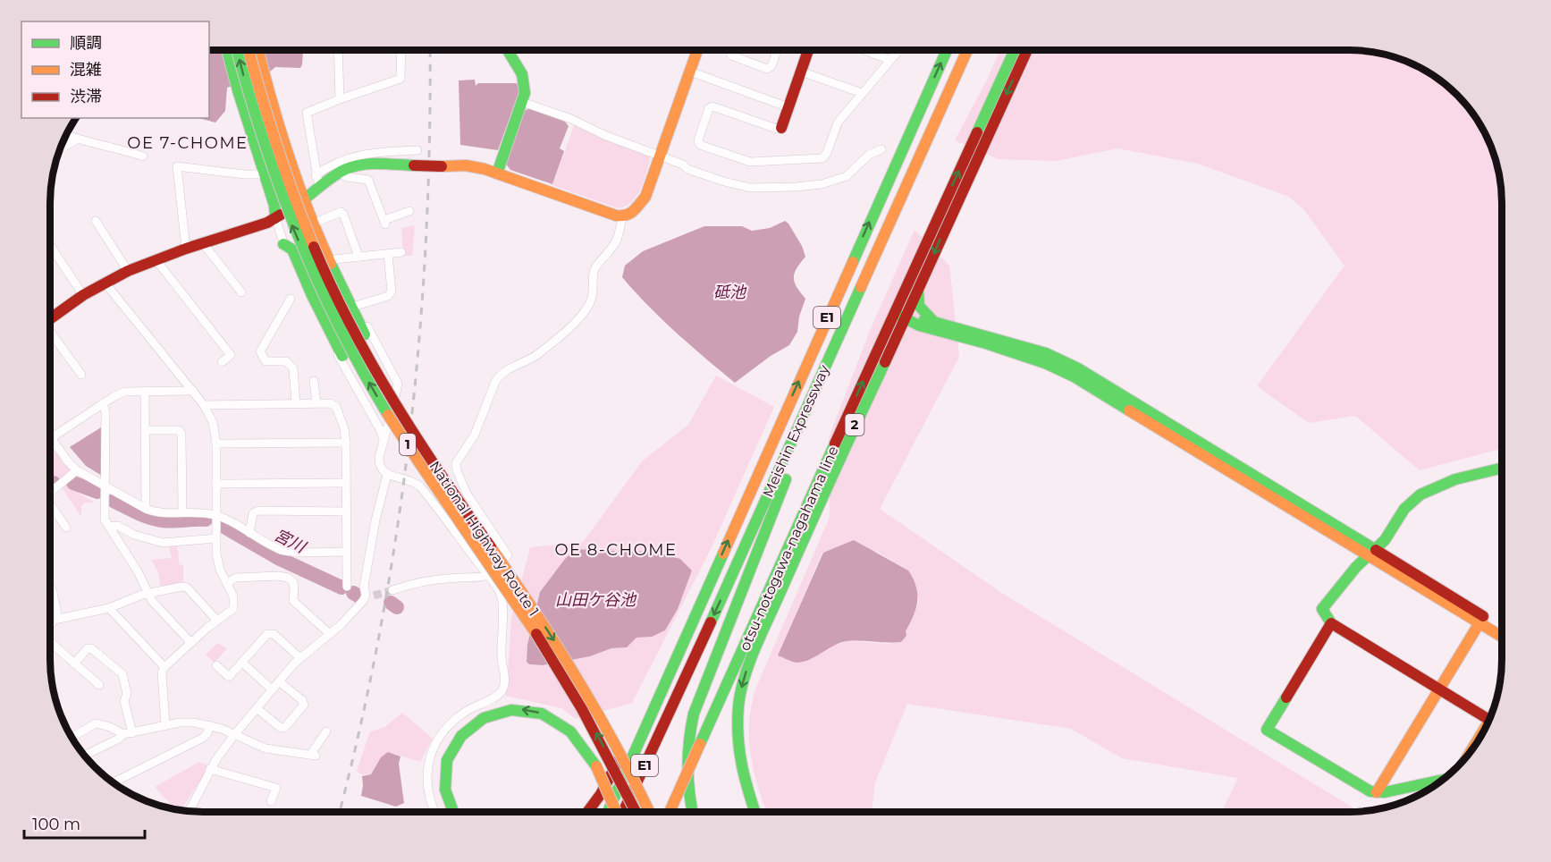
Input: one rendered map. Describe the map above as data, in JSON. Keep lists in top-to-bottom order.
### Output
{
  "streets": {
    "main road": [
      "E1",
      "2",
      "Meishin Expressway",
      "1",
      "National Highway Route 1",
      "otsu-notogawa-nagahama line"
    ]
  },
  "districts": ["OE 7-CHOME", "OE 8-CHOME"],
  "water": ["砥池", "宮川", "山田ケ谷池"],
  "legend": ["順調", "混雑", "渋滞"],
  "scale_bar": "100 m"
}
